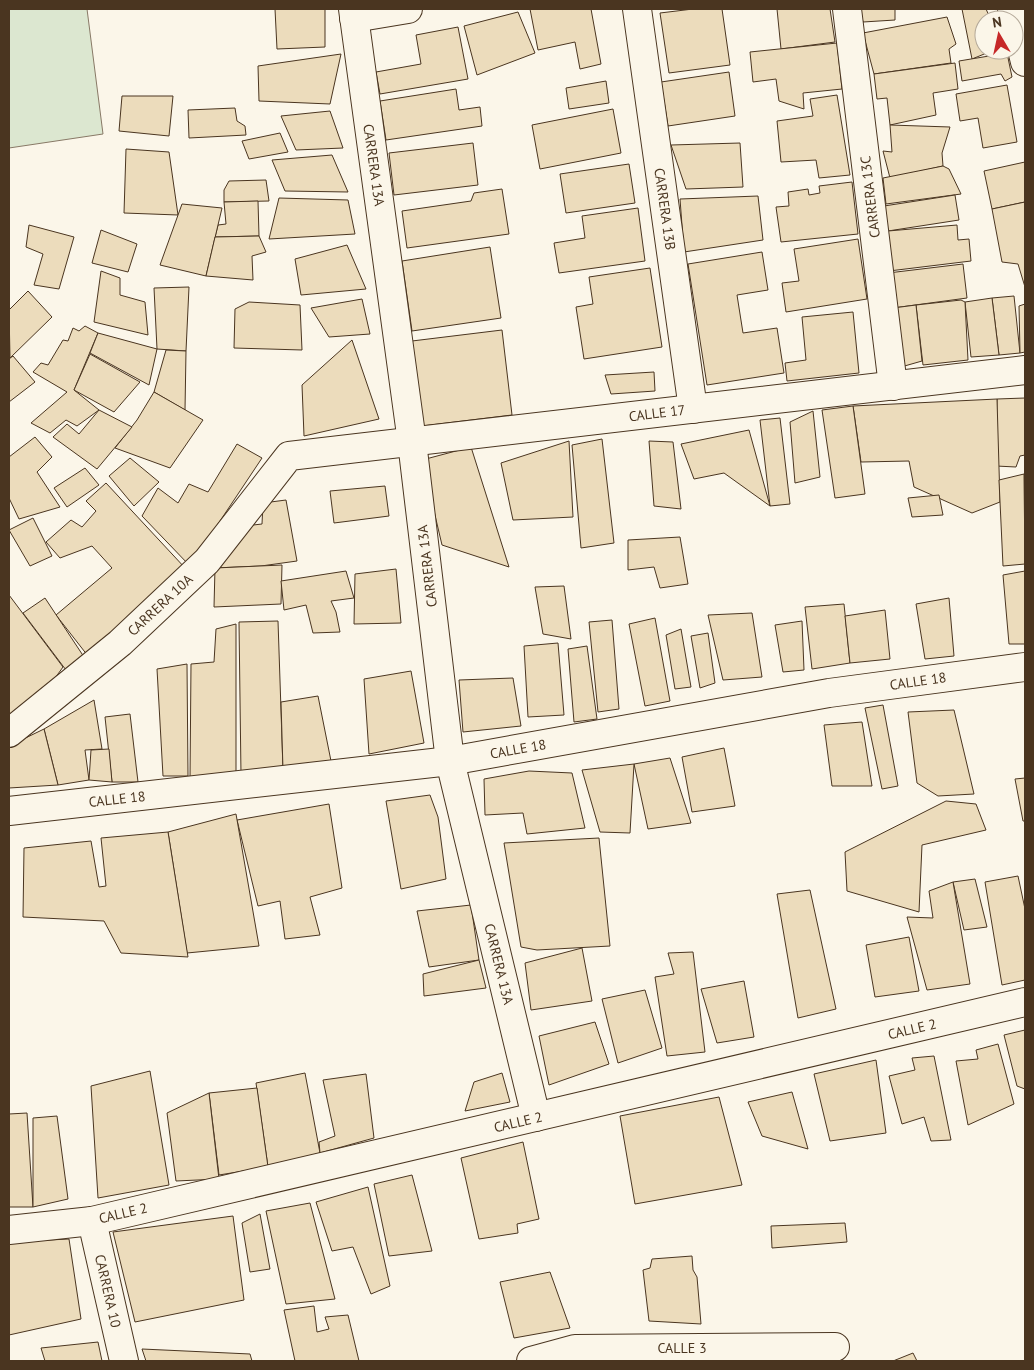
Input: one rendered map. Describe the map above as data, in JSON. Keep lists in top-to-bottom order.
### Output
{
  "streets": {
    "street": [
      "CARRERA 13A",
      "CARRERA 13C",
      "CARRERA 13B",
      "CALLE 17",
      "CARRERA 10A",
      "CALLE 18",
      "CALLE 2",
      "CARRERA 10",
      "CALLE 3"
    ]
  },
  "crossings": [
    ["CARRERA 13A", "CALLE 17"],
    ["CARRERA 13A", "CALLE 18"],
    ["CARRERA 13A", "CALLE 2"],
    ["CARRERA 13C", "CALLE 17"],
    ["CARRERA 13B", "CALLE 17"],
    ["CALLE 17", "CARRERA 10A"],
    ["CALLE 2", "CARRERA 10"]
  ],
  "north": "top"
}
